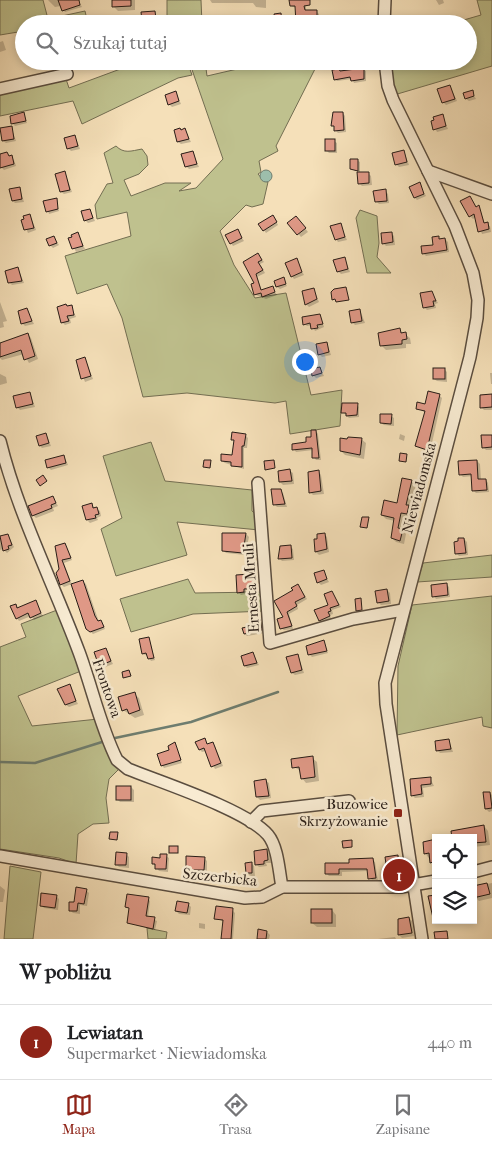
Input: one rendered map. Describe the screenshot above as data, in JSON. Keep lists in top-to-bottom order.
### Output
{
  "streets": {
    "street": [
      "Niewiadomska",
      "Ernesta Mruli",
      "Frontowa",
      "Szczerbicka"
    ]
  },
  "crossings": [
    ["Niewiadomska", "Ernesta Mruli"],
    ["Niewiadomska", "Szczerbicka"],
    ["Frontowa", "Szczerbicka"]
  ],
  "places": {
    "transit": ["Buzowice Skrzyżowanie"]
  },
  "page": {
    "search": "Szukaj tutaj",
    "pins": "1",
    "heading": "W pobliżu",
    "list": [
      {
        "mark": "1",
        "name": "Lewiatan",
        "note": "Supermarket · Niewiadomska",
        "value": "440 m"
      }
    ],
    "nav": ["Mapa", "Trasa", "Zapisane"]
  }
}
